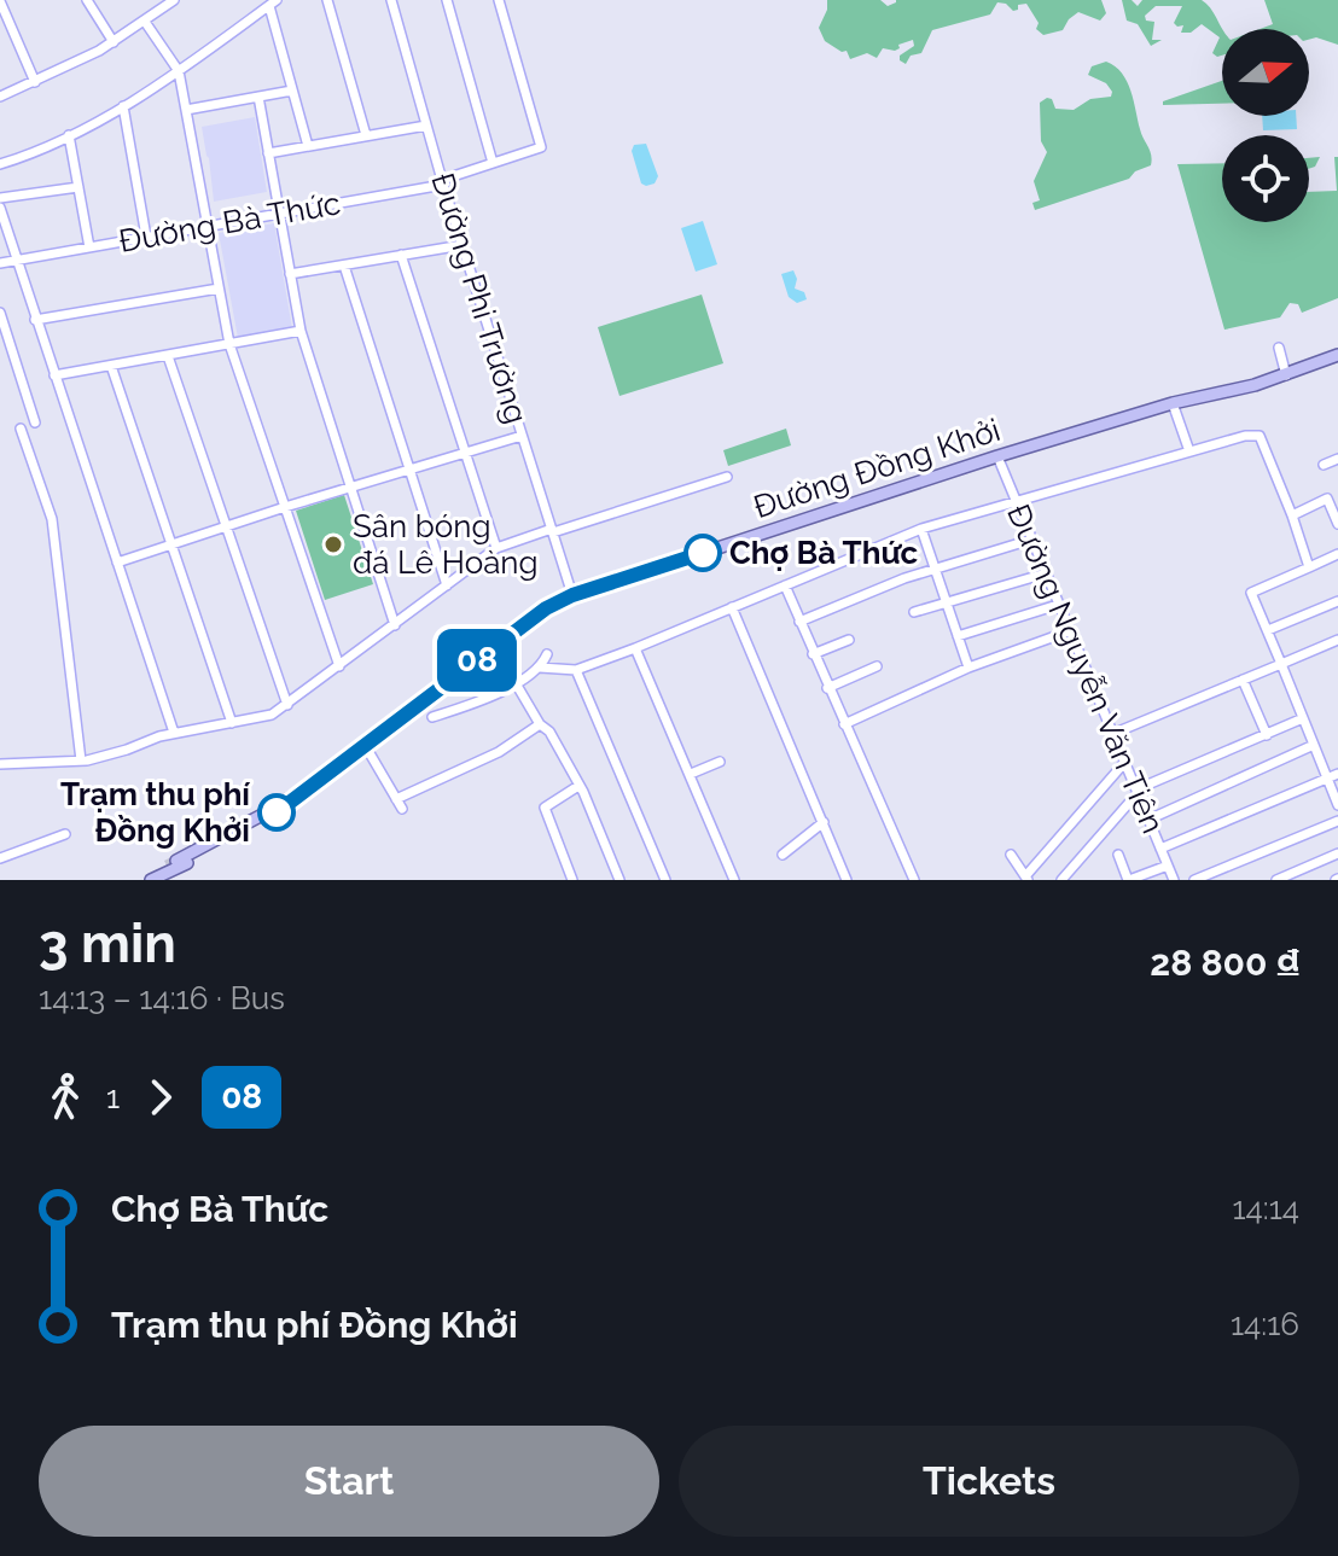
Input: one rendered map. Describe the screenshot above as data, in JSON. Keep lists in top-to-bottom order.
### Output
{
  "streets": {
    "main road": ["Đường Đồng Khởi"],
    "street": ["Đường Bà Thức", "Đường Phi Trường", "Đường Nguyễn Văn Tiên"]
  },
  "crossings": [
    ["Đường Bà Thức", "Đường Phi Trường"],
    ["Đường Phi Trường", "Đường Đồng Khởi"],
    ["Đường Đồng Khởi", "Đường Nguyễn Văn Tiên"]
  ],
  "places": ["Sân bóng đá Lê Hoàng", "Chợ Bà Thức", "Trạm thu phí Đồng Khởi"],
  "lines": ["bus line 08"],
  "north": "right",
  "page": {
    "on_map": "08",
    "heading": ["3 min", "14:13 – 14:16 · Bus", "28 800 ₫"],
    "legs": ["1", "08"],
    "list": [
      {
        "name": "Chợ Bà Thức",
        "value": "14:14"
      },
      {
        "name": "Trạm thu phí Đồng Khởi",
        "value": "14:16"
      }
    ],
    "buttons": ["Start", "Tickets"]
  }
}
